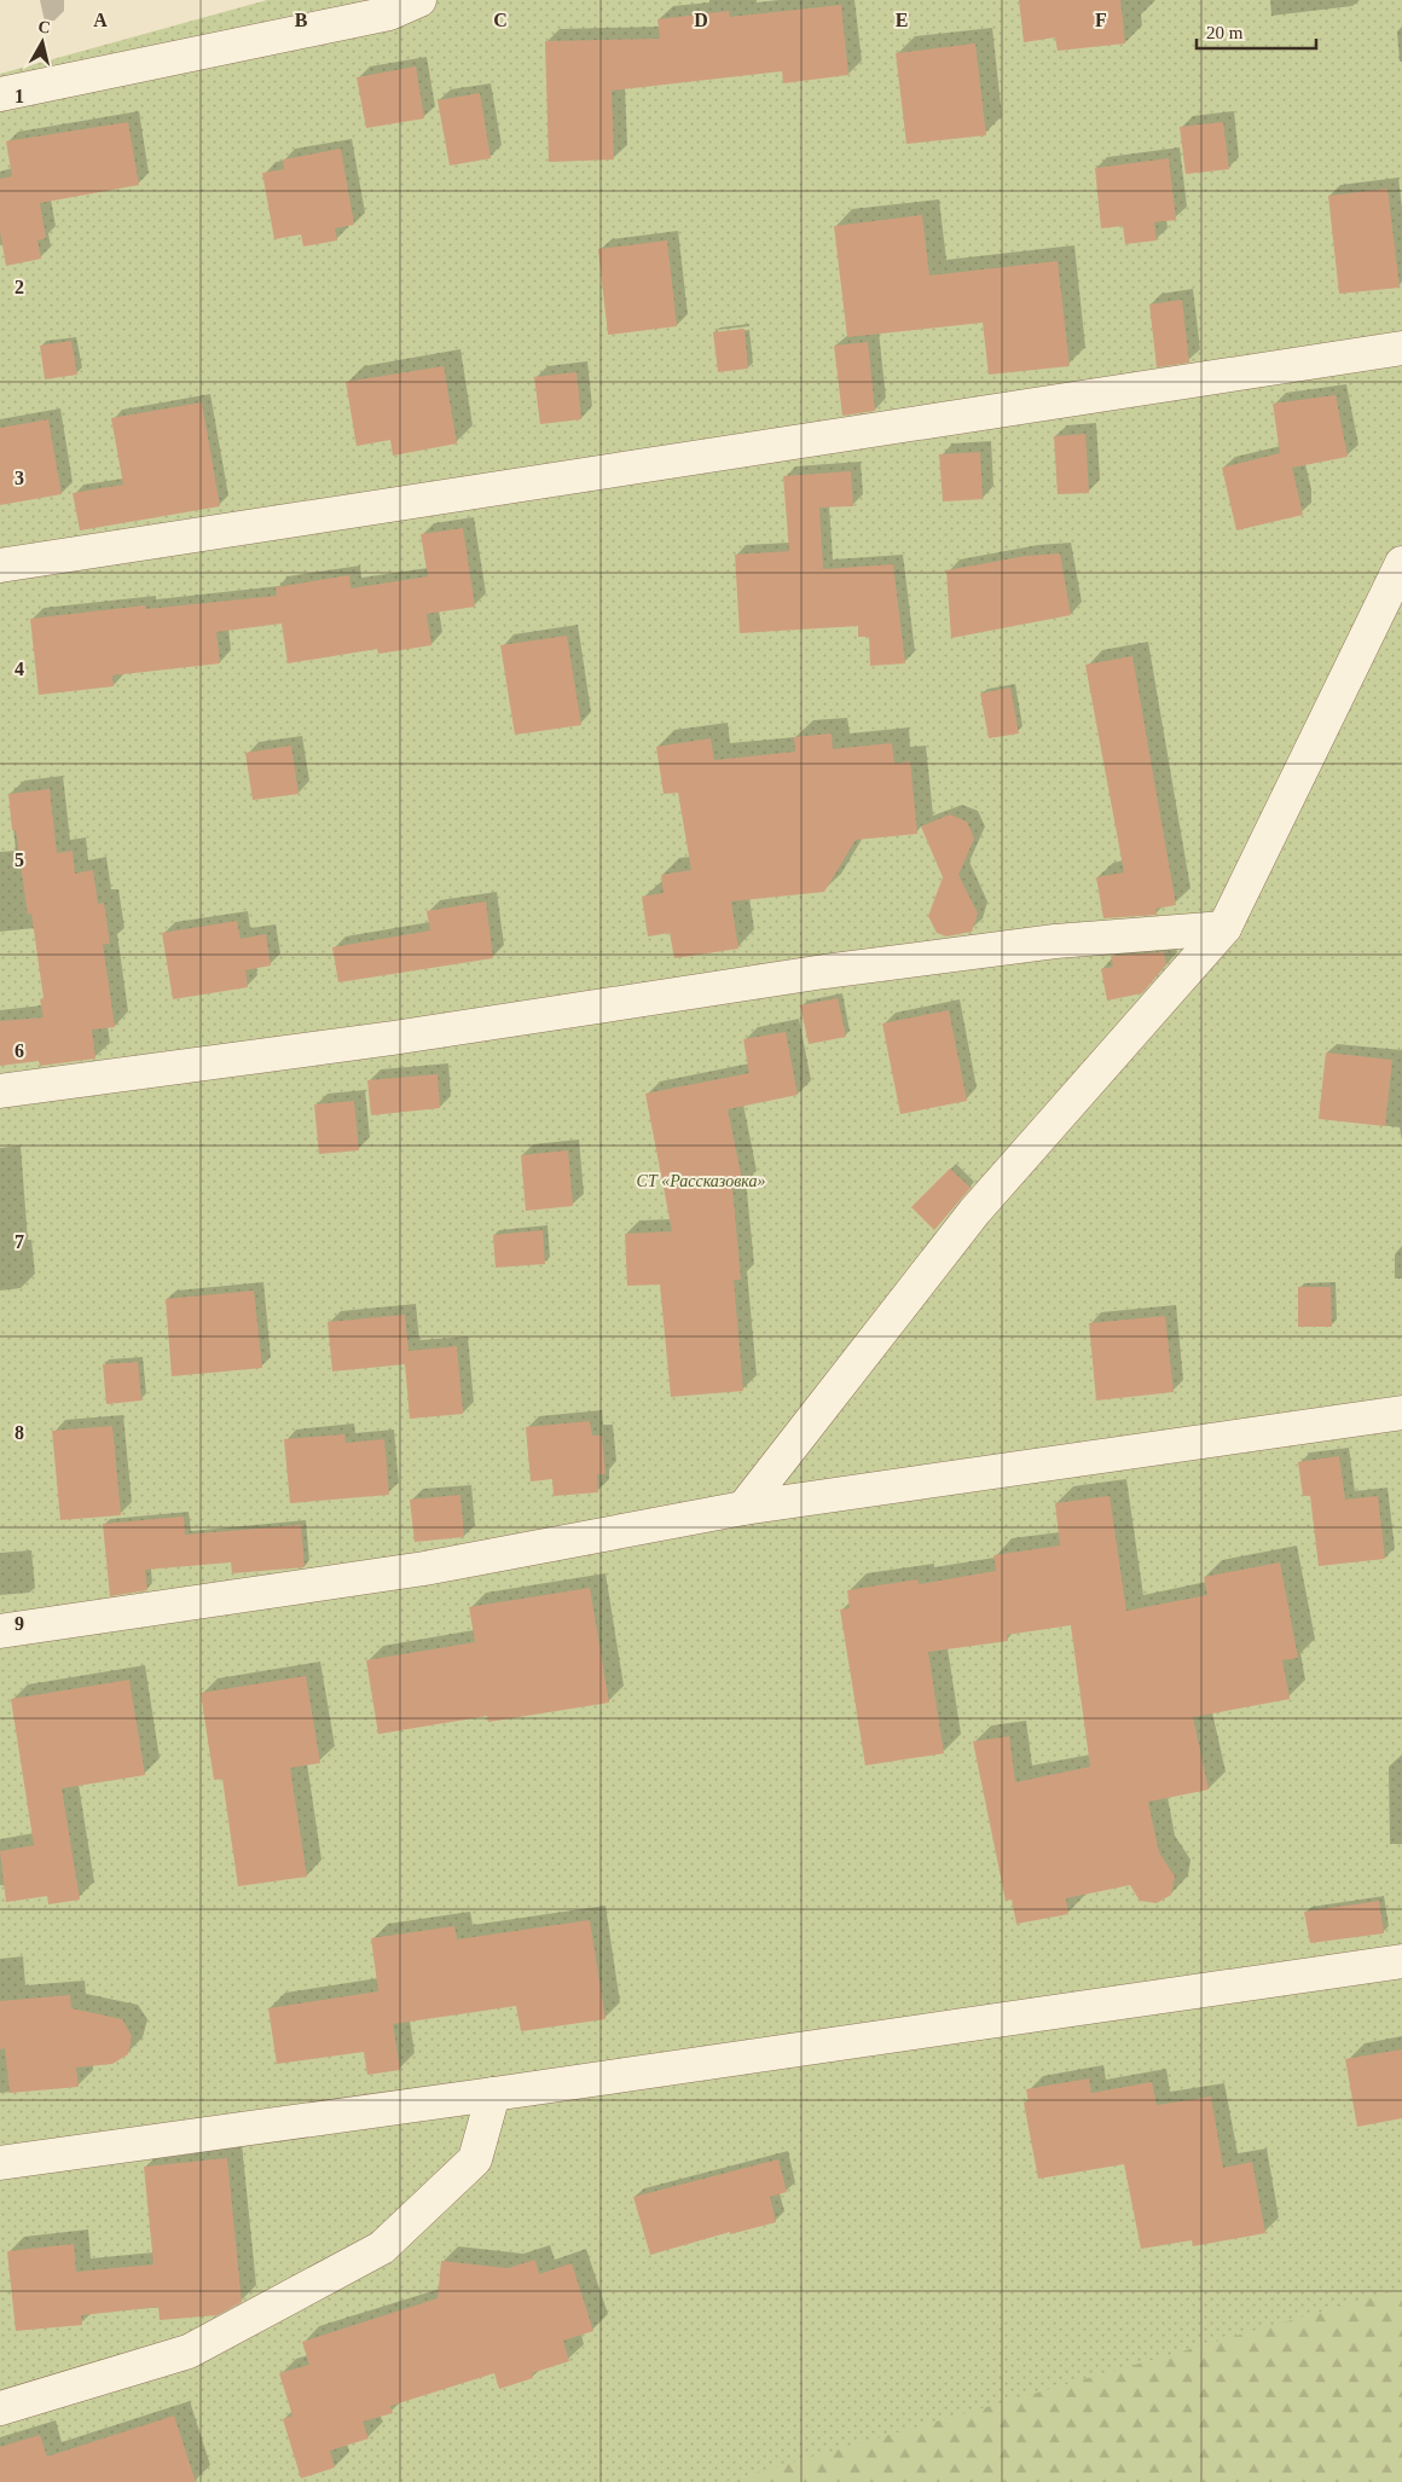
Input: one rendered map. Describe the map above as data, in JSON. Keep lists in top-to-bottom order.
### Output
{
  "parks": ["СТ «Рассказовка»"],
  "scale_bar": "20 m",
  "north": "top",
  "grid": {
    "columns": [
      "A",
      "B",
      "C",
      "D",
      "E",
      "F"
    ],
    "rows": [
      "1",
      "2",
      "3",
      "4",
      "5",
      "6",
      "7",
      "8",
      "9"
    ]
  }
}
